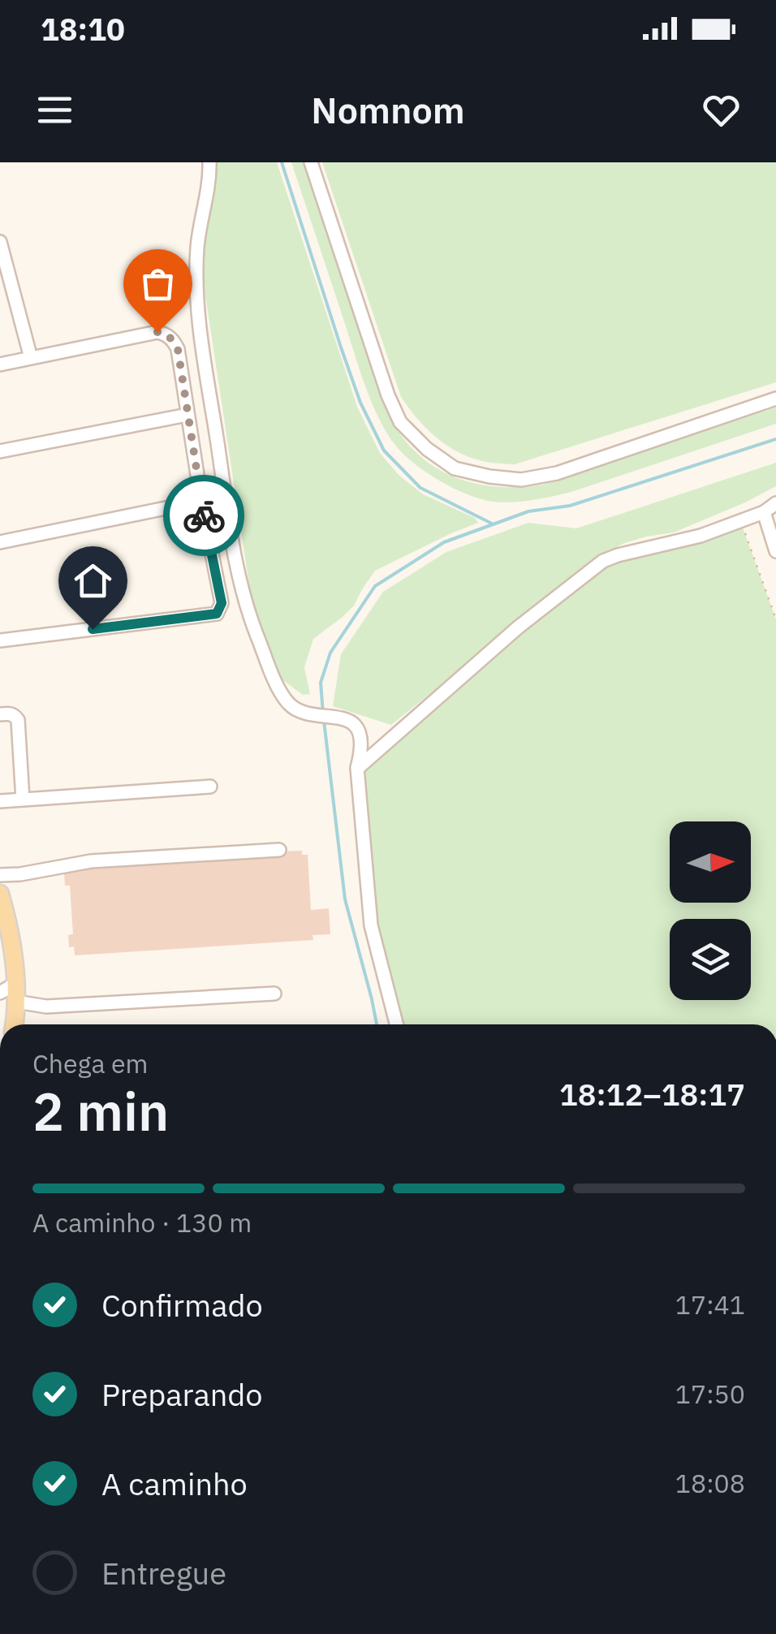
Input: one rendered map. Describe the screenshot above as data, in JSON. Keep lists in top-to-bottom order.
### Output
{
  "north": "right",
  "page": {
    "status": "18:10",
    "header": "Nomnom",
    "heading": ["2 min", "Chega em", "18:12–18:17"],
    "bar": "A caminho · 130 m",
    "list": [
      ["Confirmado", "17:41"],
      ["Preparando", "17:50"],
      ["A caminho", "18:08"],
      "Entregue"
    ]
  }
}
